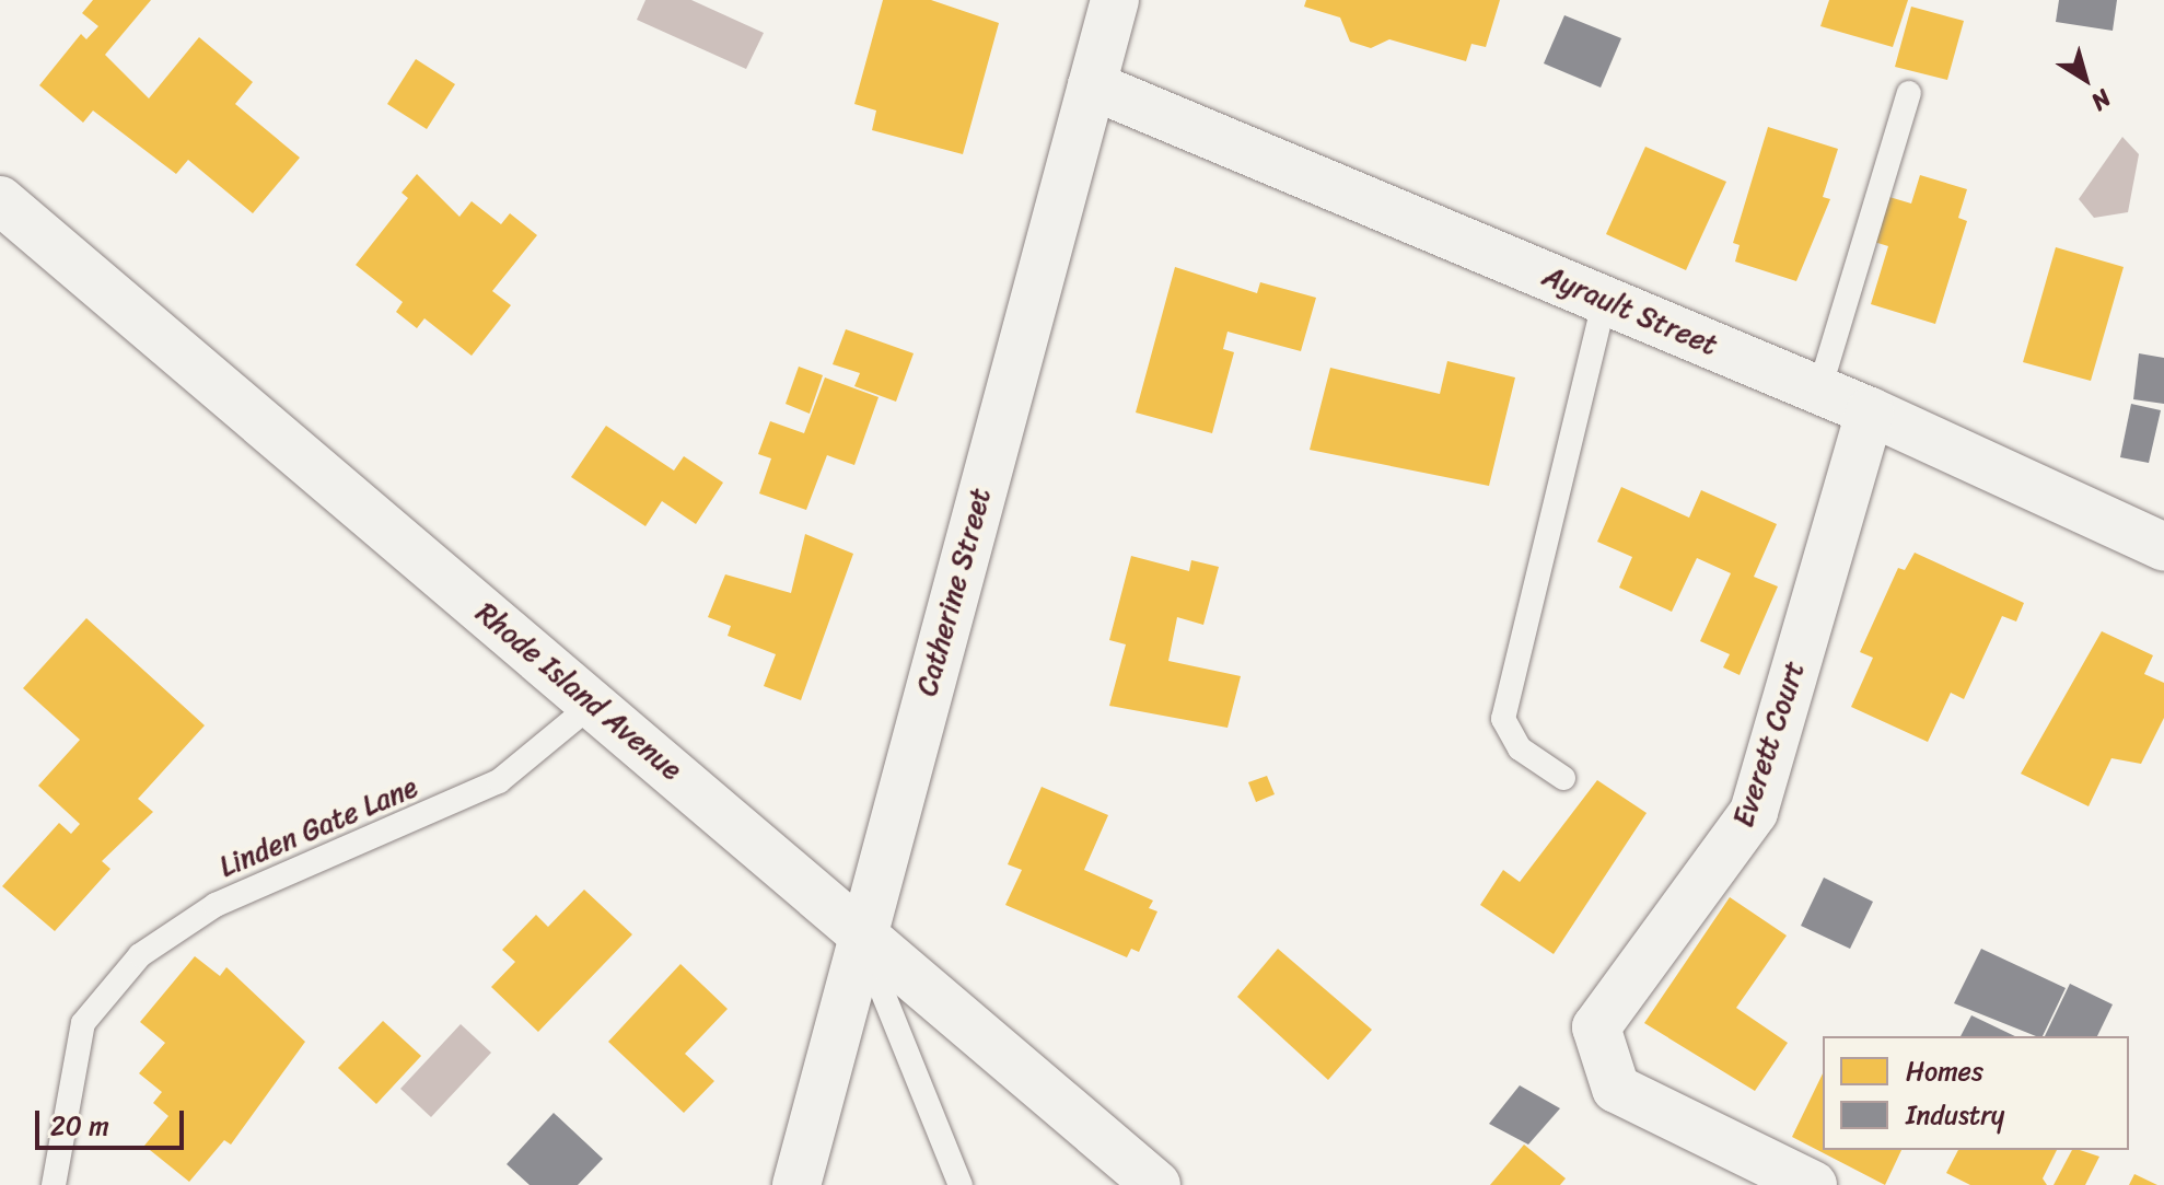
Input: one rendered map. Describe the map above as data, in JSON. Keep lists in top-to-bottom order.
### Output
{
  "streets": {
    "street": [
      "Ayrault Street",
      "Catherine Street",
      "Rhode Island Avenue",
      "Everett Court"
    ],
    "lane": ["Linden Gate Lane"]
  },
  "crossings": [
    ["Ayrault Street", "Catherine Street"],
    ["Ayrault Street", "Everett Court"],
    ["Catherine Street", "Rhode Island Avenue"],
    ["Rhode Island Avenue", "Linden Gate Lane"]
  ],
  "legend": ["Homes", "Industry"],
  "scale_bar": "20 m",
  "north": "bottom right"
}
